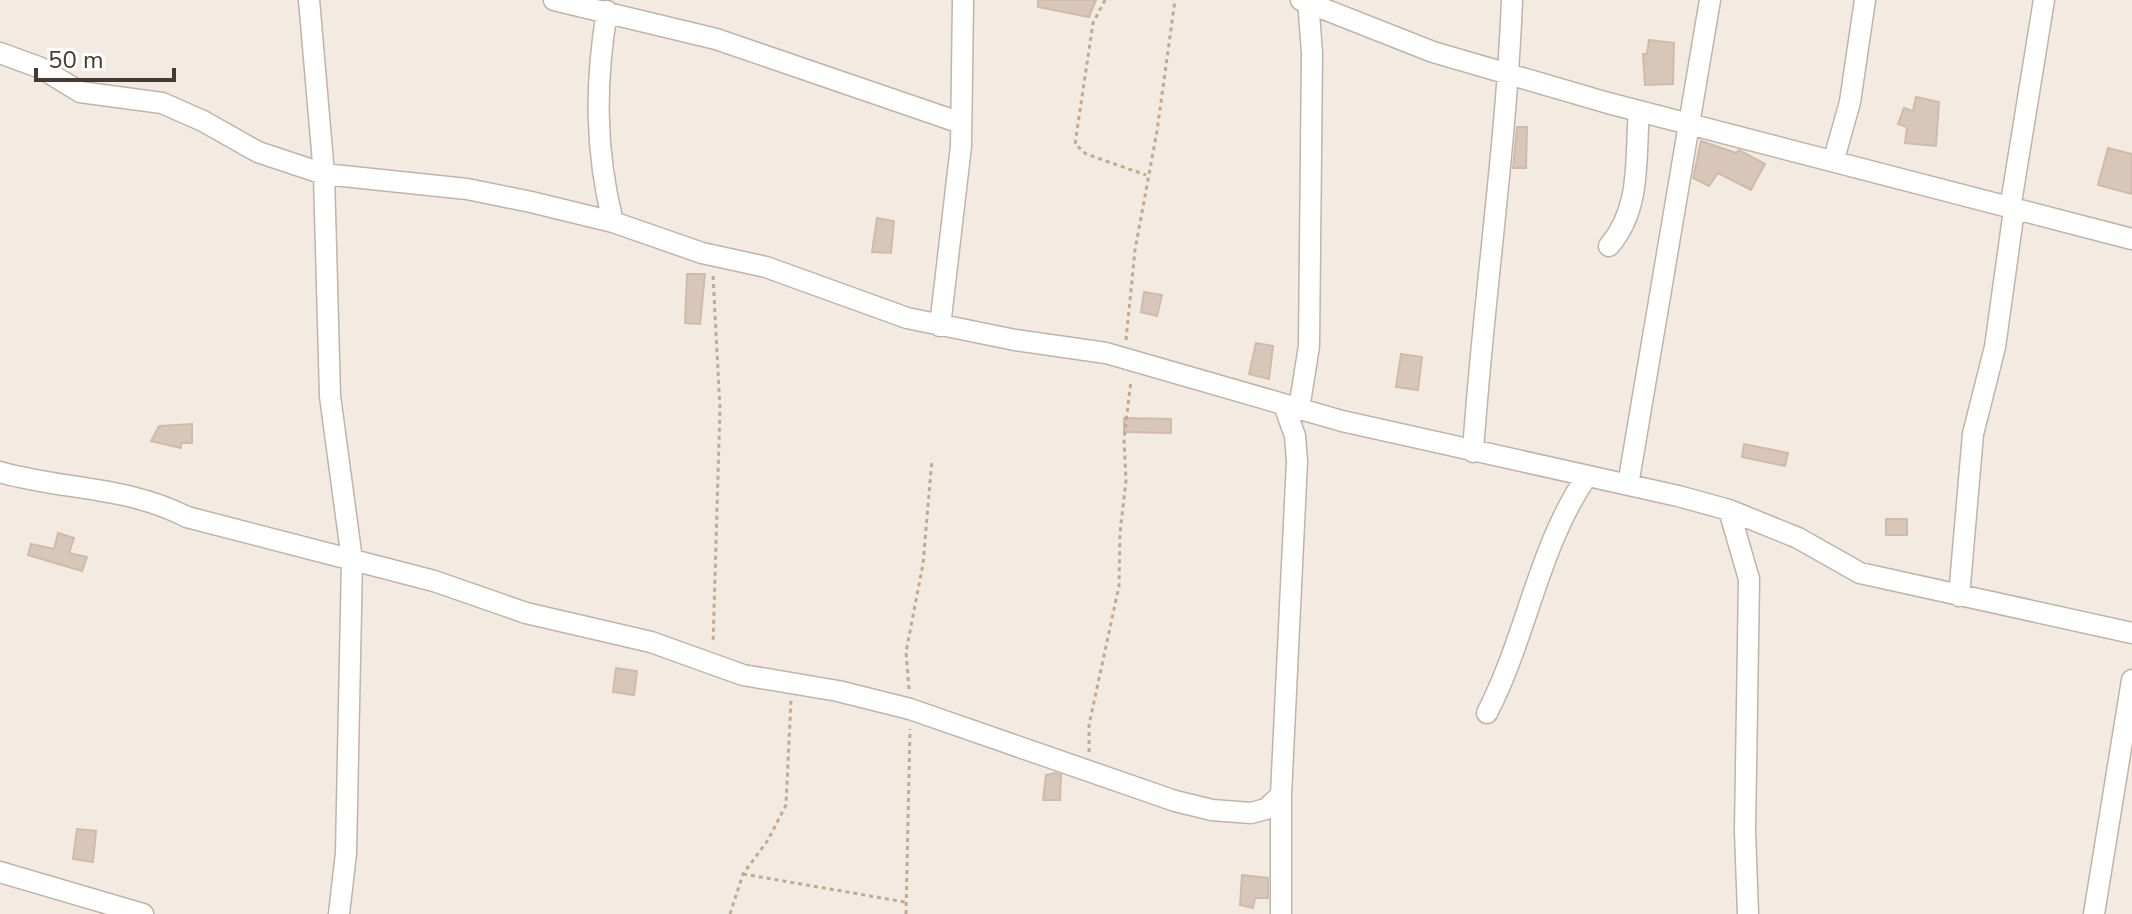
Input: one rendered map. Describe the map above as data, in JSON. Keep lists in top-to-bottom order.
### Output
{
  "scale_bar": "50 m"
}
